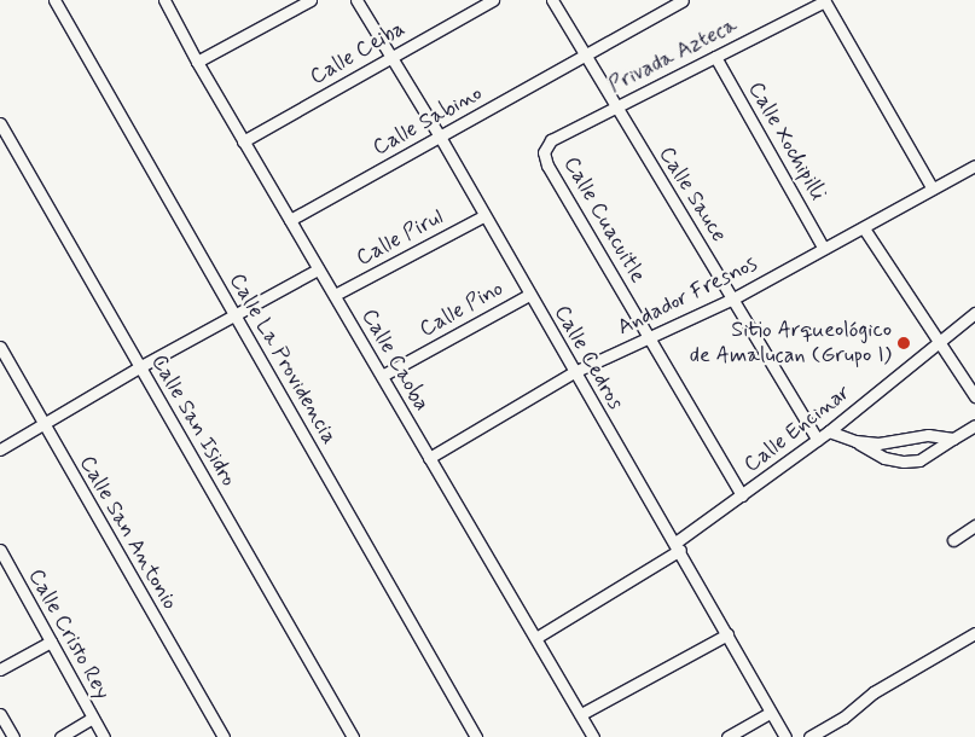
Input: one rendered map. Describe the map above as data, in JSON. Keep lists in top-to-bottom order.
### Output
{
  "streets": {
    "street": [
      "Calle Ceiba",
      "Privada Azteca",
      "Calle Sabino",
      "Calle Xochipilli",
      "Calle Sauce",
      "Calle Cuacuitle",
      "Calle Pirul",
      "Andador Fresnos",
      "Calle Pino",
      "Calle Cedros",
      "Calle La Providencia",
      "Calle Caoba",
      "Calle San Isidro",
      "Calle Encinar",
      "Calle San Antonio",
      "Calle Cristo Rey"
    ]
  },
  "crossings": [
    ["Calle Ceiba", "Calle Cedros"],
    ["Calle Ceiba", "Calle Caoba"],
    ["Privada Azteca", "Calle Xochipilli"],
    ["Privada Azteca", "Calle Sauce"],
    ["Privada Azteca", "Calle Cuacuitle"],
    ["Calle Sabino", "Calle Sauce"],
    ["Calle Sabino", "Calle Cedros"],
    ["Calle Sabino", "Calle Caoba"],
    ["Calle Xochipilli", "Andador Fresnos"],
    ["Calle Sauce", "Andador Fresnos"],
    ["Calle Sauce", "Calle Encinar"],
    ["Calle Cuacuitle", "Andador Fresnos"],
    ["Calle Cuacuitle", "Calle Encinar"],
    ["Calle Pirul", "Calle Cedros"],
    ["Calle Pirul", "Calle Caoba"],
    ["Andador Fresnos", "Calle Cedros"],
    ["Andador Fresnos", "Calle Caoba"],
    ["Calle Pino", "Calle Cedros"],
    ["Calle Pino", "Calle Caoba"],
    ["Calle Cedros", "Calle Encinar"],
    ["Calle Caoba", "Calle Encinar"]
  ],
  "places": ["Sitio Arqueológico de Amalucan (Grupo I)"]
}
